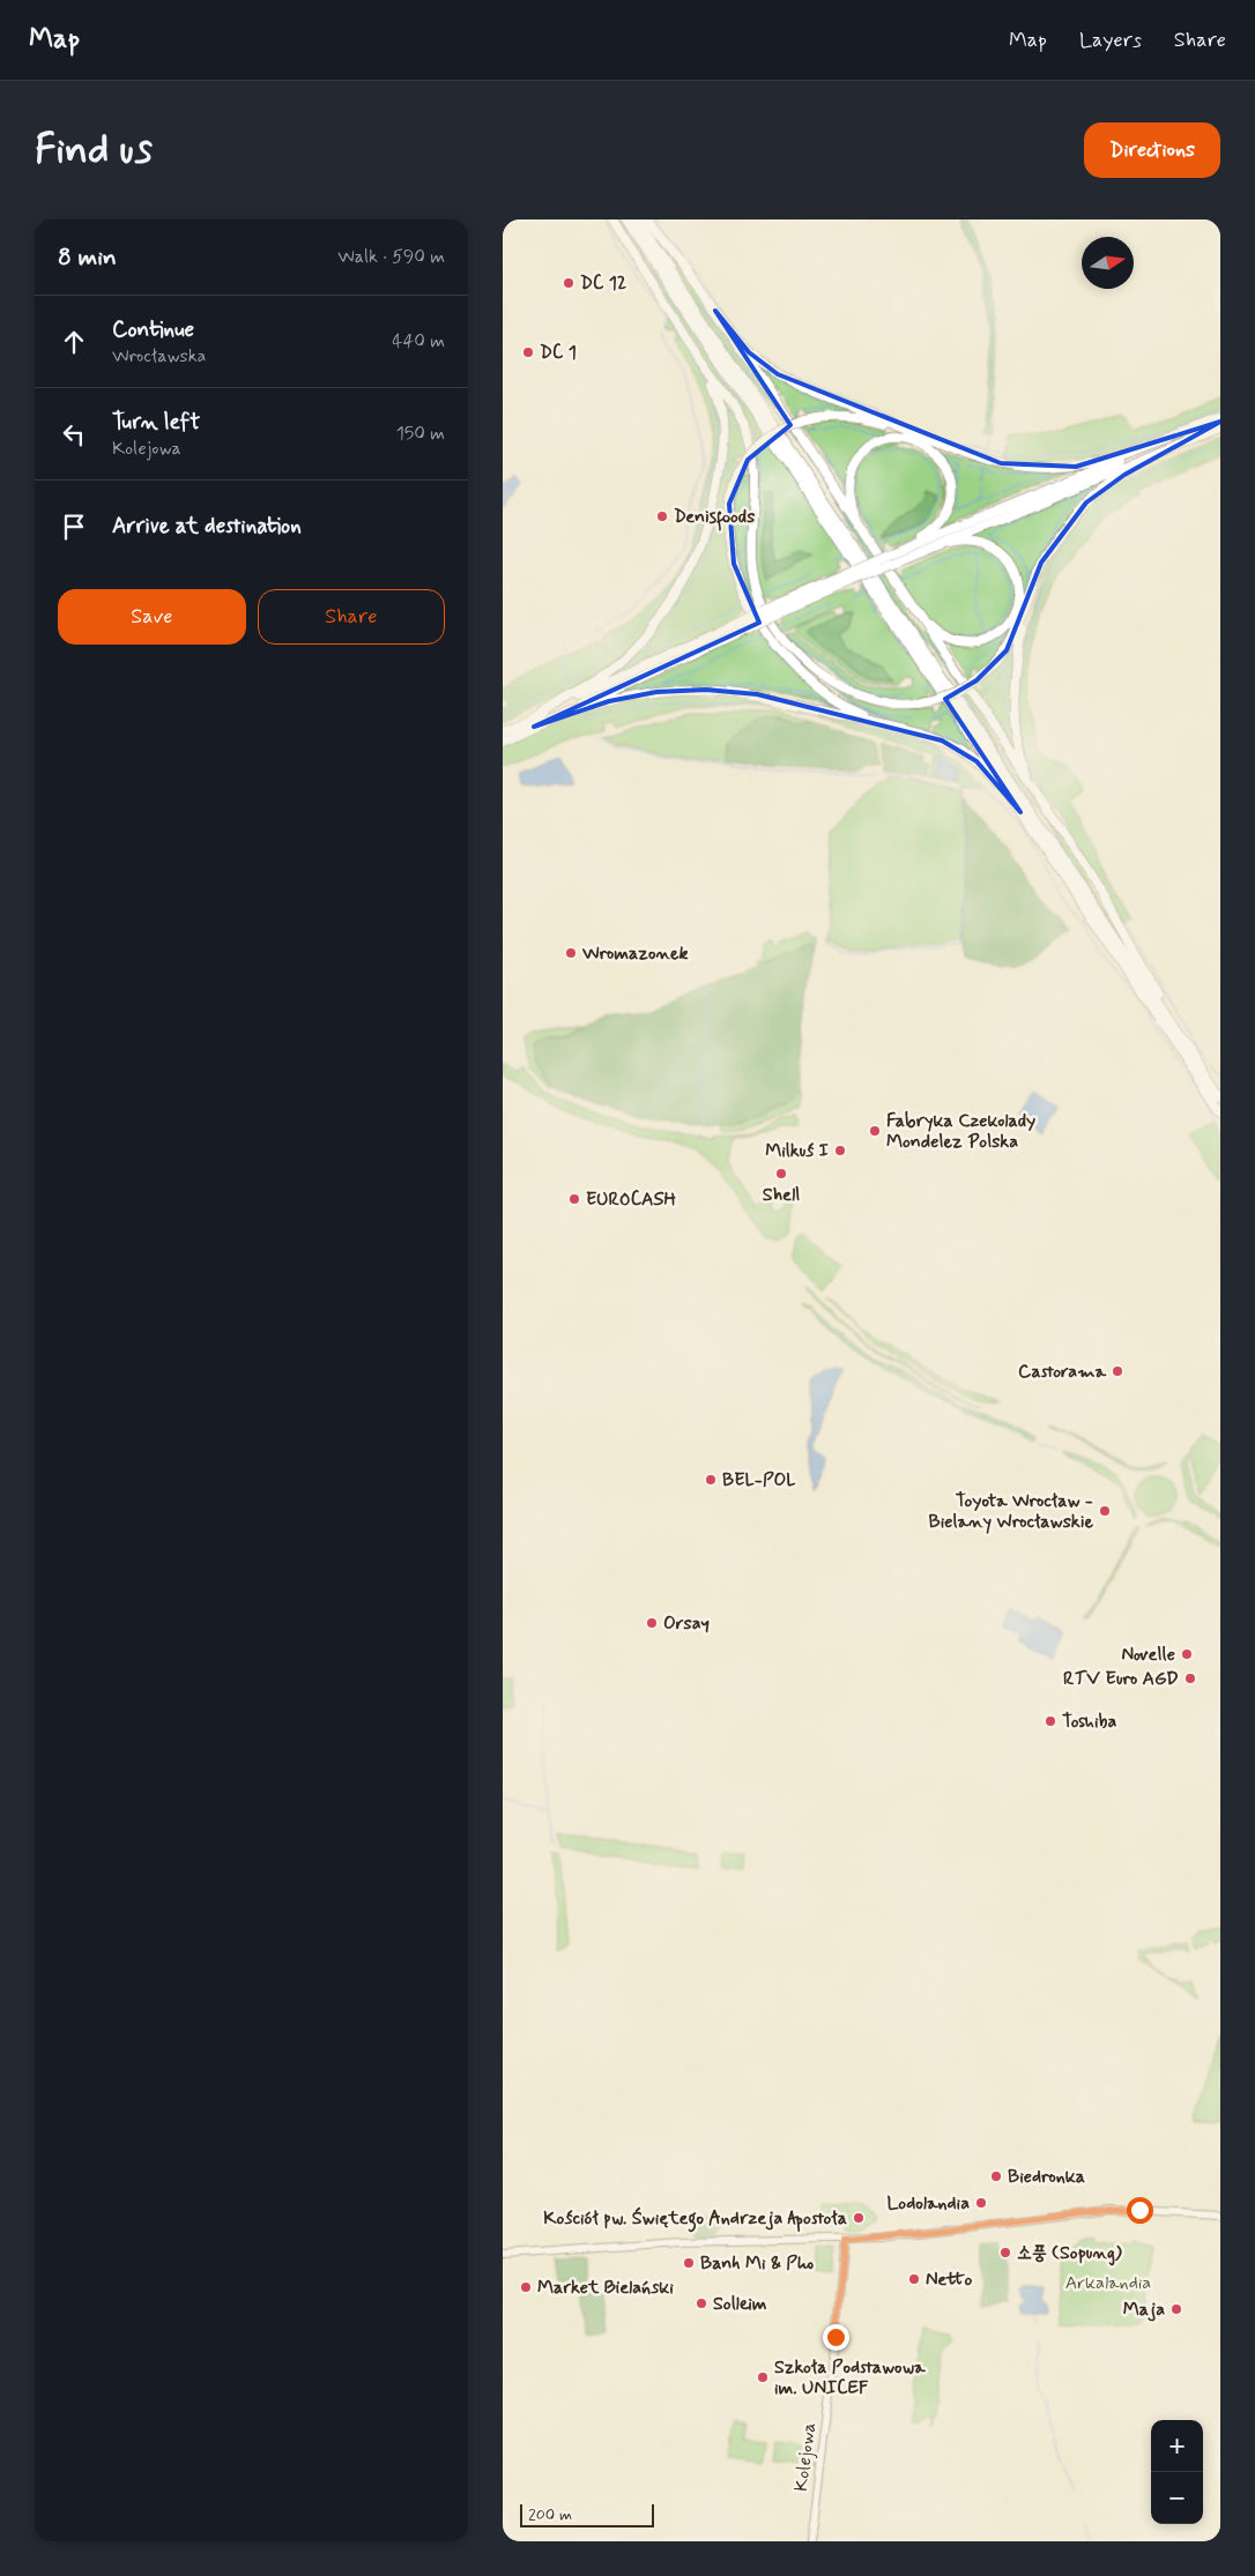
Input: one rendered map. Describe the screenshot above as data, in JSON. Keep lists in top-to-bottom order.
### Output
{
  "streets": {
    "main road": ["Kolejowa"]
  },
  "parks": ["Arkalandia"],
  "places": [
    "DC 12",
    "DC 1",
    "Denisfoods",
    "Wromazonek",
    "Fabryka Czekolady Mondelez Polska",
    "Milkuś I",
    "Shell",
    "EUROCASH",
    "Castorama",
    "BEL-POL",
    "Toyota Wrocław - Bielany Wrocławskie",
    "Orsay",
    "Novelle",
    "RTV Euro AGD",
    "Toshiba",
    "Biedronka",
    "Lodolandia",
    "Kościół pw. Świętego Andrzeja Apostoła",
    "소풍 (Sopung)",
    "Banh Mi & Pho",
    "Netto",
    "Market Bielański",
    "Solleim",
    "Maja",
    "Szkoła Podstawowa im. UNICEF"
  ],
  "scale_bar": "200 m",
  "north": "right",
  "page": {
    "header": "Map",
    "nav": ["Map", "Layers", "Share"],
    "buttons": [
      "Directions",
      ["Save", "Share"]
    ],
    "title": "Find us",
    "heading": ["8 min", "Walk · 590 m"],
    "list": [
      ["Continue", "Wrocławska", "440 m"],
      ["Turn left", "Kolejowa", "150 m"],
      "Arrive at destination"
    ],
    "map_buttons": ["+", "−"],
    "scale": "200 m"
  }
}
